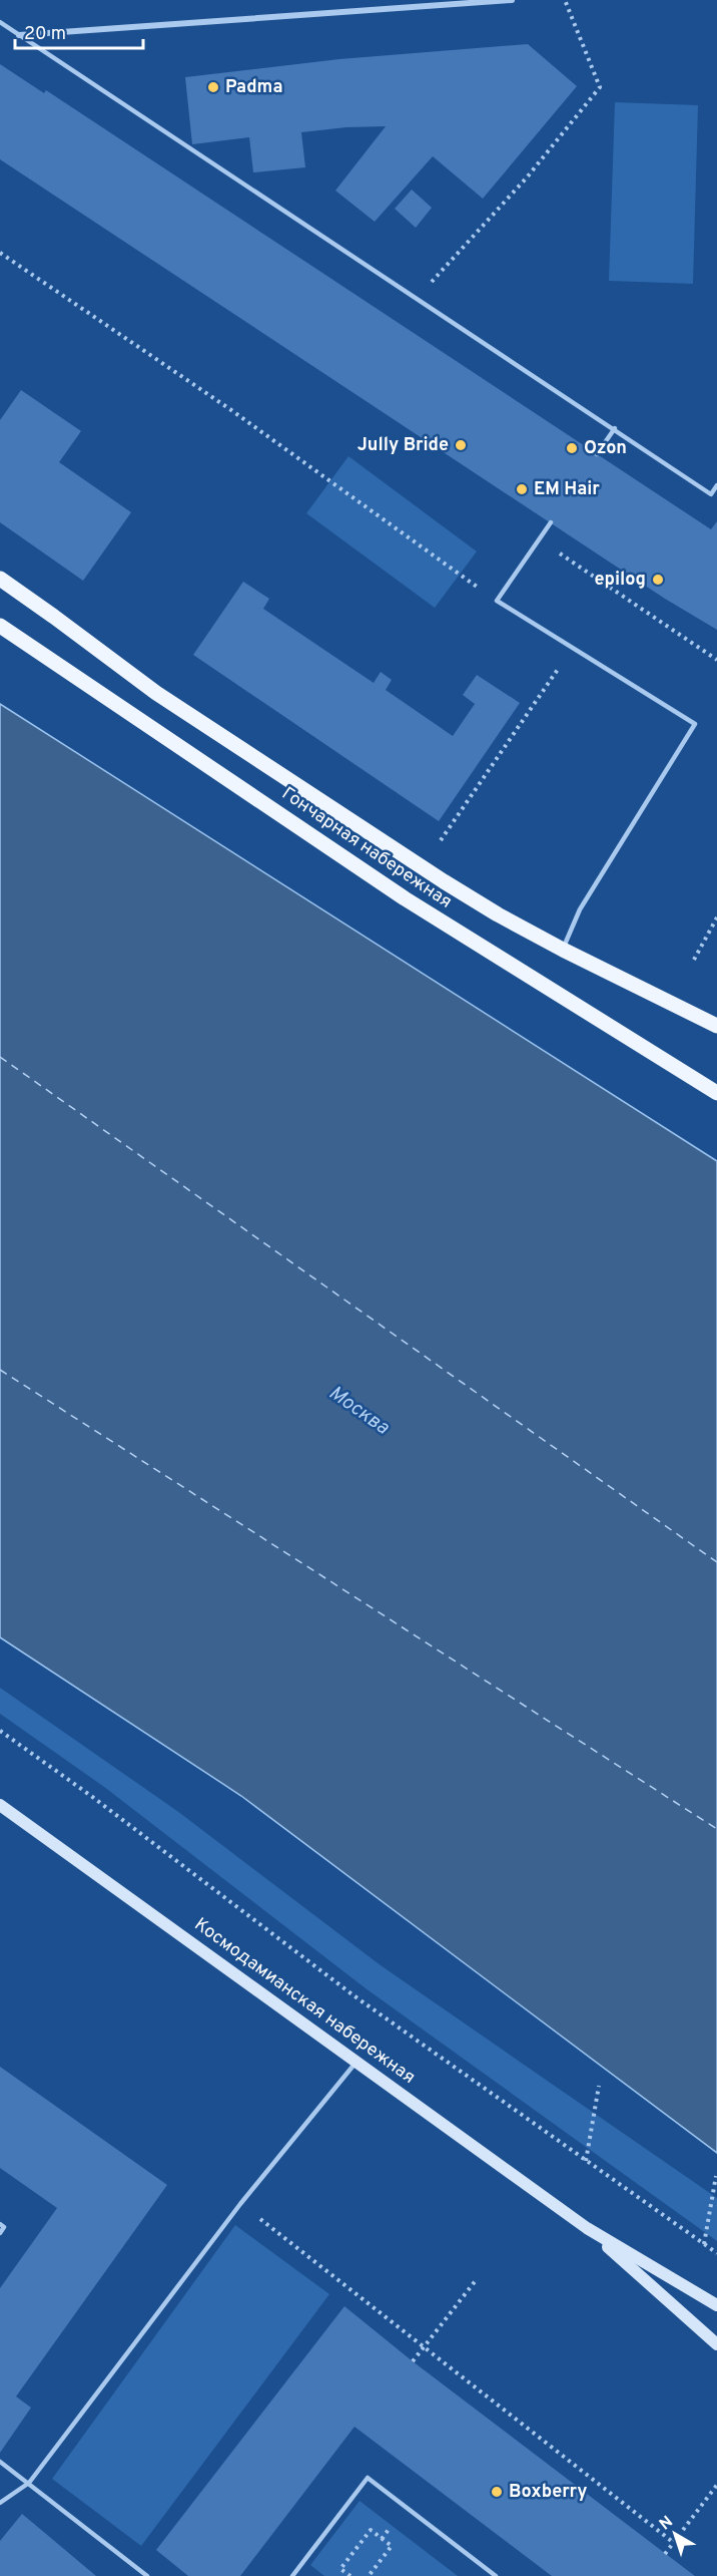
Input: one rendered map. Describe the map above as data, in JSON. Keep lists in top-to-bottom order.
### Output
{
  "streets": {
    "main road": ["Гончарная набережная", "Космодамианская набережная"]
  },
  "water": ["Москва"],
  "places": [
    "Padma",
    "Jully Bride",
    "Ozon",
    "EM Hair",
    "epilog",
    "Boxberry"
  ],
  "scale_bar": "20 m",
  "north": "top left"
}
